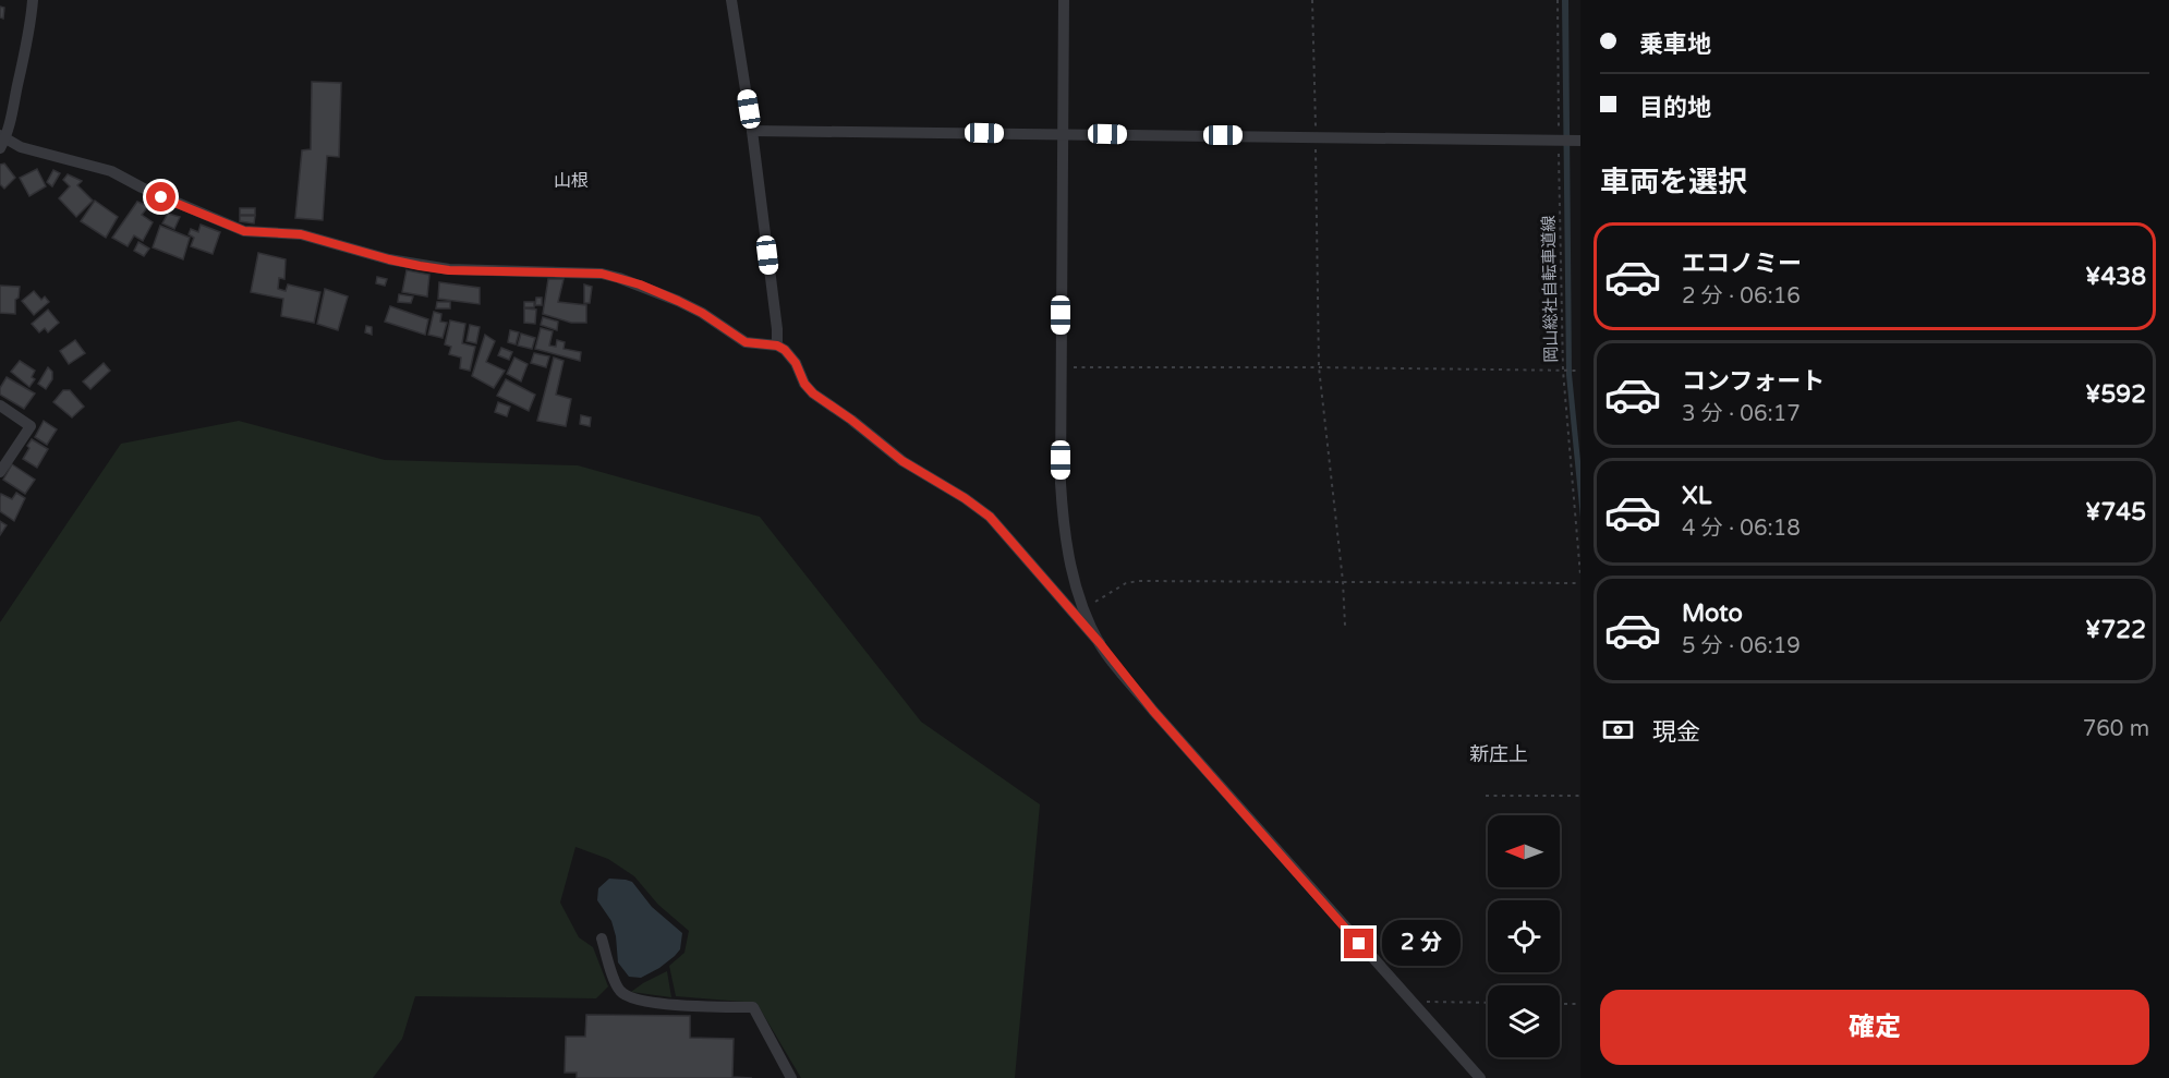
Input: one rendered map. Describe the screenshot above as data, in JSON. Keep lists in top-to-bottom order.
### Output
{
  "streets": {
    "path": ["岡山総社自転車道線"]
  },
  "districts": ["山根", "新庄上"],
  "north": "left",
  "page": {
    "banner": ["乗車地", "目的地"],
    "heading": "車両を選択",
    "list": [
      {
        "name": "エコノミー",
        "note": "2 分 · 06:16",
        "value": "¥438"
      },
      {
        "name": "コンフォート",
        "note": "3 分 · 06:17",
        "value": "¥592"
      },
      {
        "name": "XL",
        "note": "4 分 · 06:18",
        "value": "¥745"
      },
      {
        "name": "Moto",
        "note": "5 分 · 06:19",
        "value": "¥722"
      }
    ],
    "pay": ["現金", "760 m"],
    "bubble": "2 分",
    "buttons": "確定"
  }
}
